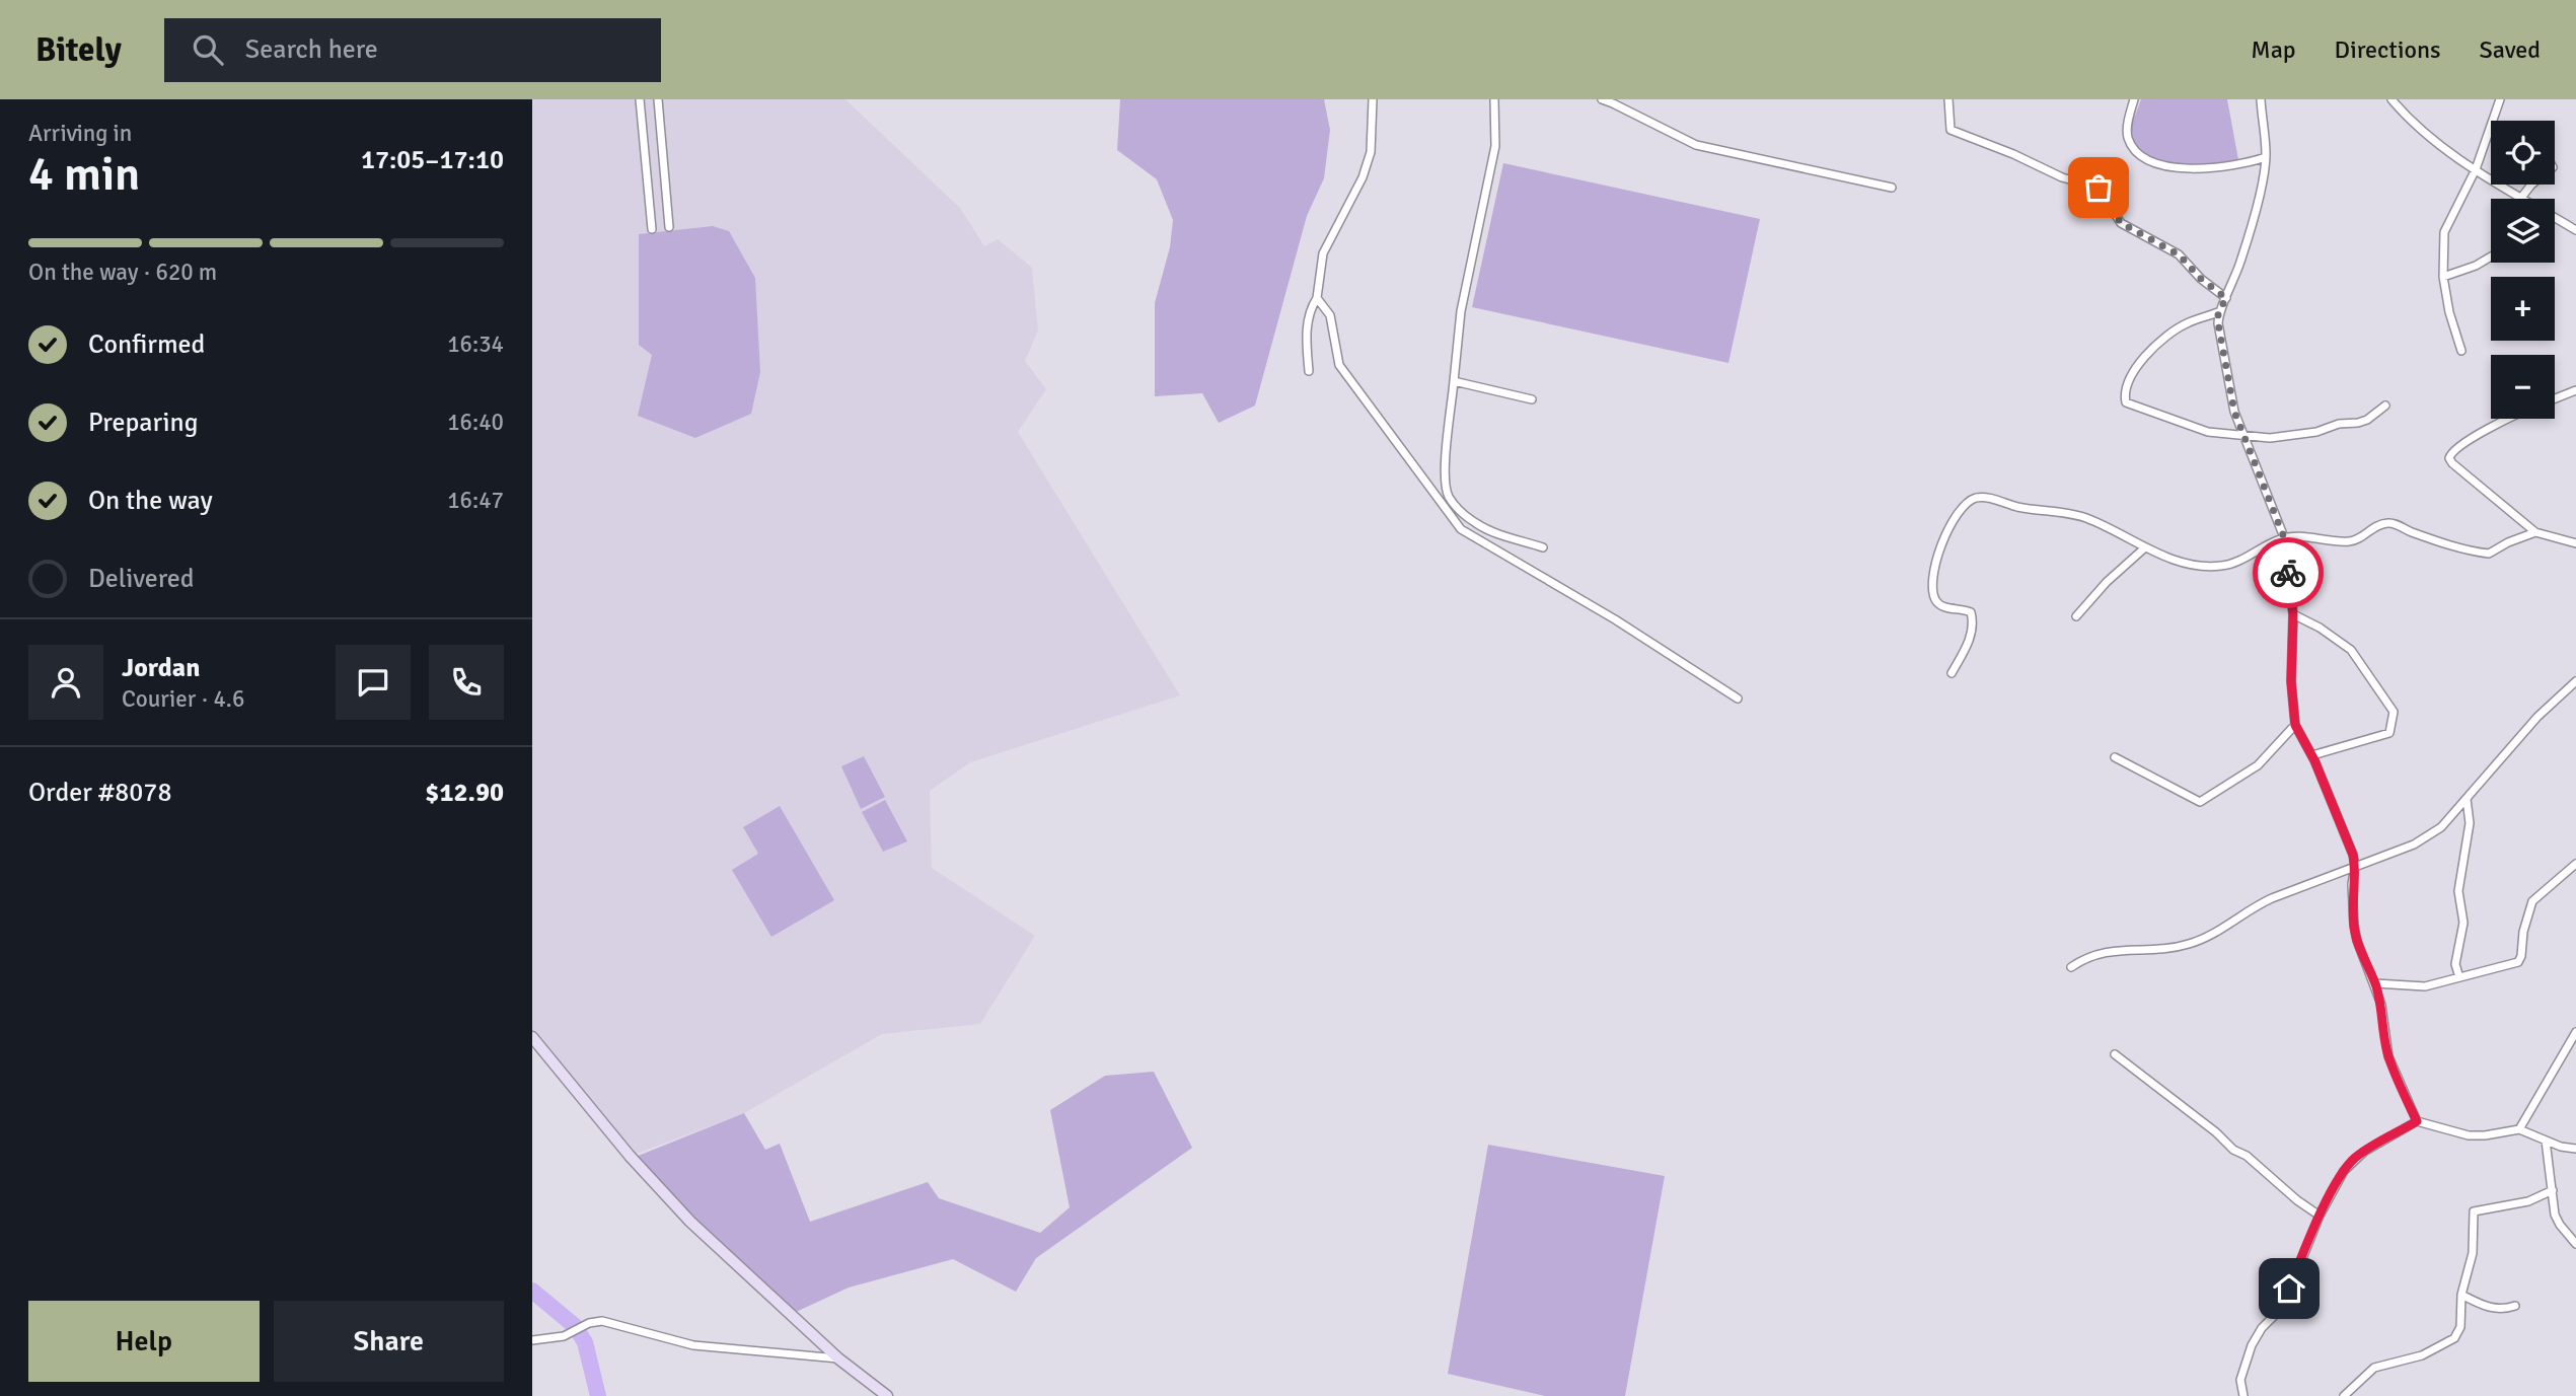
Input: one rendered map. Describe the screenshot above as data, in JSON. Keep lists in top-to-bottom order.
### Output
{
  "page": {
    "header": "Bitely",
    "search": "Search here",
    "nav": ["Map", "Directions", "Saved"],
    "heading": ["4 min", "Arriving in", "17:05–17:10"],
    "panel": [
      "Jordan",
      "Courier · 4.6",
      "Order #8078",
      "$12.90"
    ],
    "map_buttons": ["+", "−"],
    "bar": "On the way · 620 m",
    "list": [
      ["Confirmed", "16:34"],
      ["Preparing", "16:40"],
      ["On the way", "16:47"],
      "Delivered"
    ],
    "buttons": ["Help", "Share"]
  }
}
